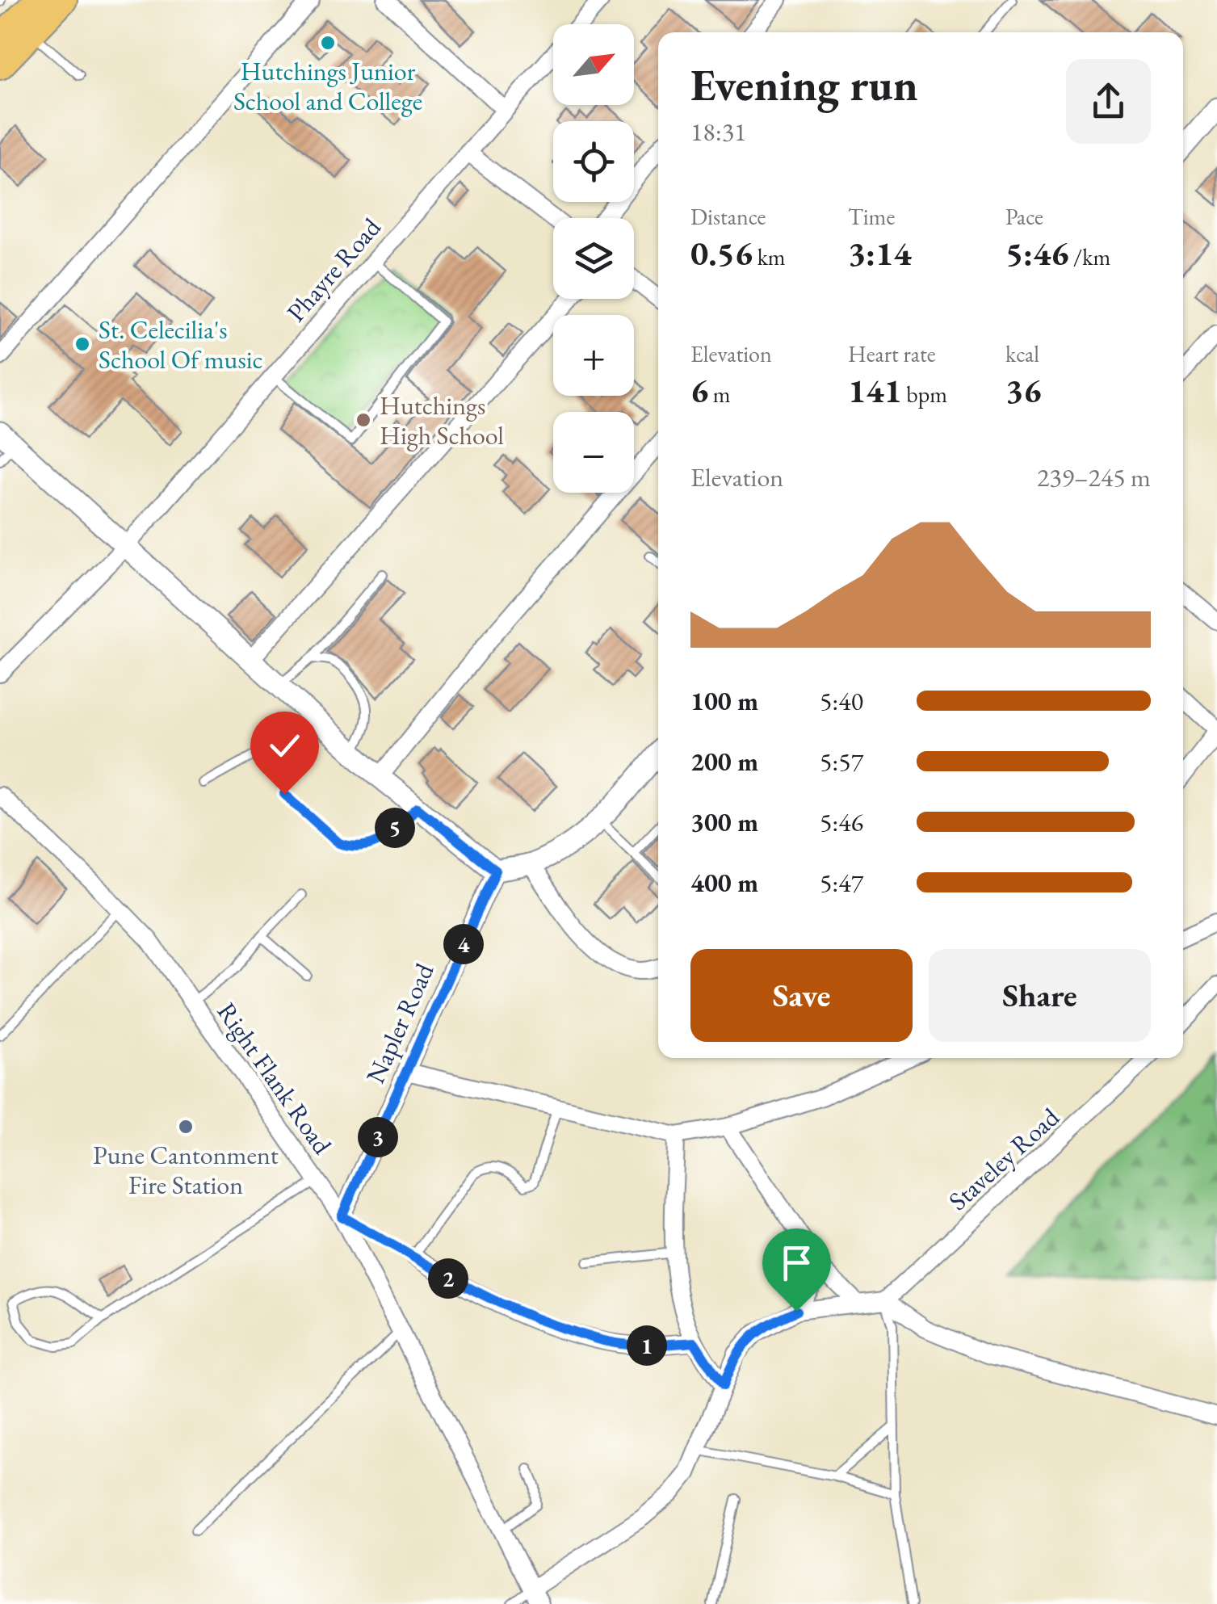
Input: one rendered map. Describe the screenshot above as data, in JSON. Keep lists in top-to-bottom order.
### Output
{
  "streets": {
    "street": [
      "Phayre Road",
      "Napler Road",
      "Right Flank Road",
      "Staveley Road"
    ]
  },
  "crossings": [
    ["Napler Road", "Right Flank Road"]
  ],
  "places": [
    "Hutchings Junior School and College",
    "St. Celecilia's School Of music",
    "Hutchings High School",
    "Pune Cantonment Fire Station"
  ],
  "north": "top right",
  "page": {
    "map_buttons": ["+", "−"],
    "heading": ["Evening run", "18:31"],
    "stats": [
      ["Distance", "0.56 km"],
      ["Time", "3:14"],
      ["Pace", "5:46 /km"],
      ["Elevation", "6 m"],
      ["Heart rate", "141 bpm"],
      ["kcal", "36"]
    ],
    "chart": ["Elevation", "239–245 m"],
    "list": [
      {
        "name": "100 m",
        "note": "5:40"
      },
      {
        "name": "200 m",
        "note": "5:57"
      },
      {
        "name": "300 m",
        "note": "5:46"
      },
      {
        "name": "400 m",
        "note": "5:47"
      }
    ],
    "pins": [
      "5",
      "4",
      "3",
      "2",
      "1"
    ],
    "buttons": ["Save", "Share"]
  }
}
